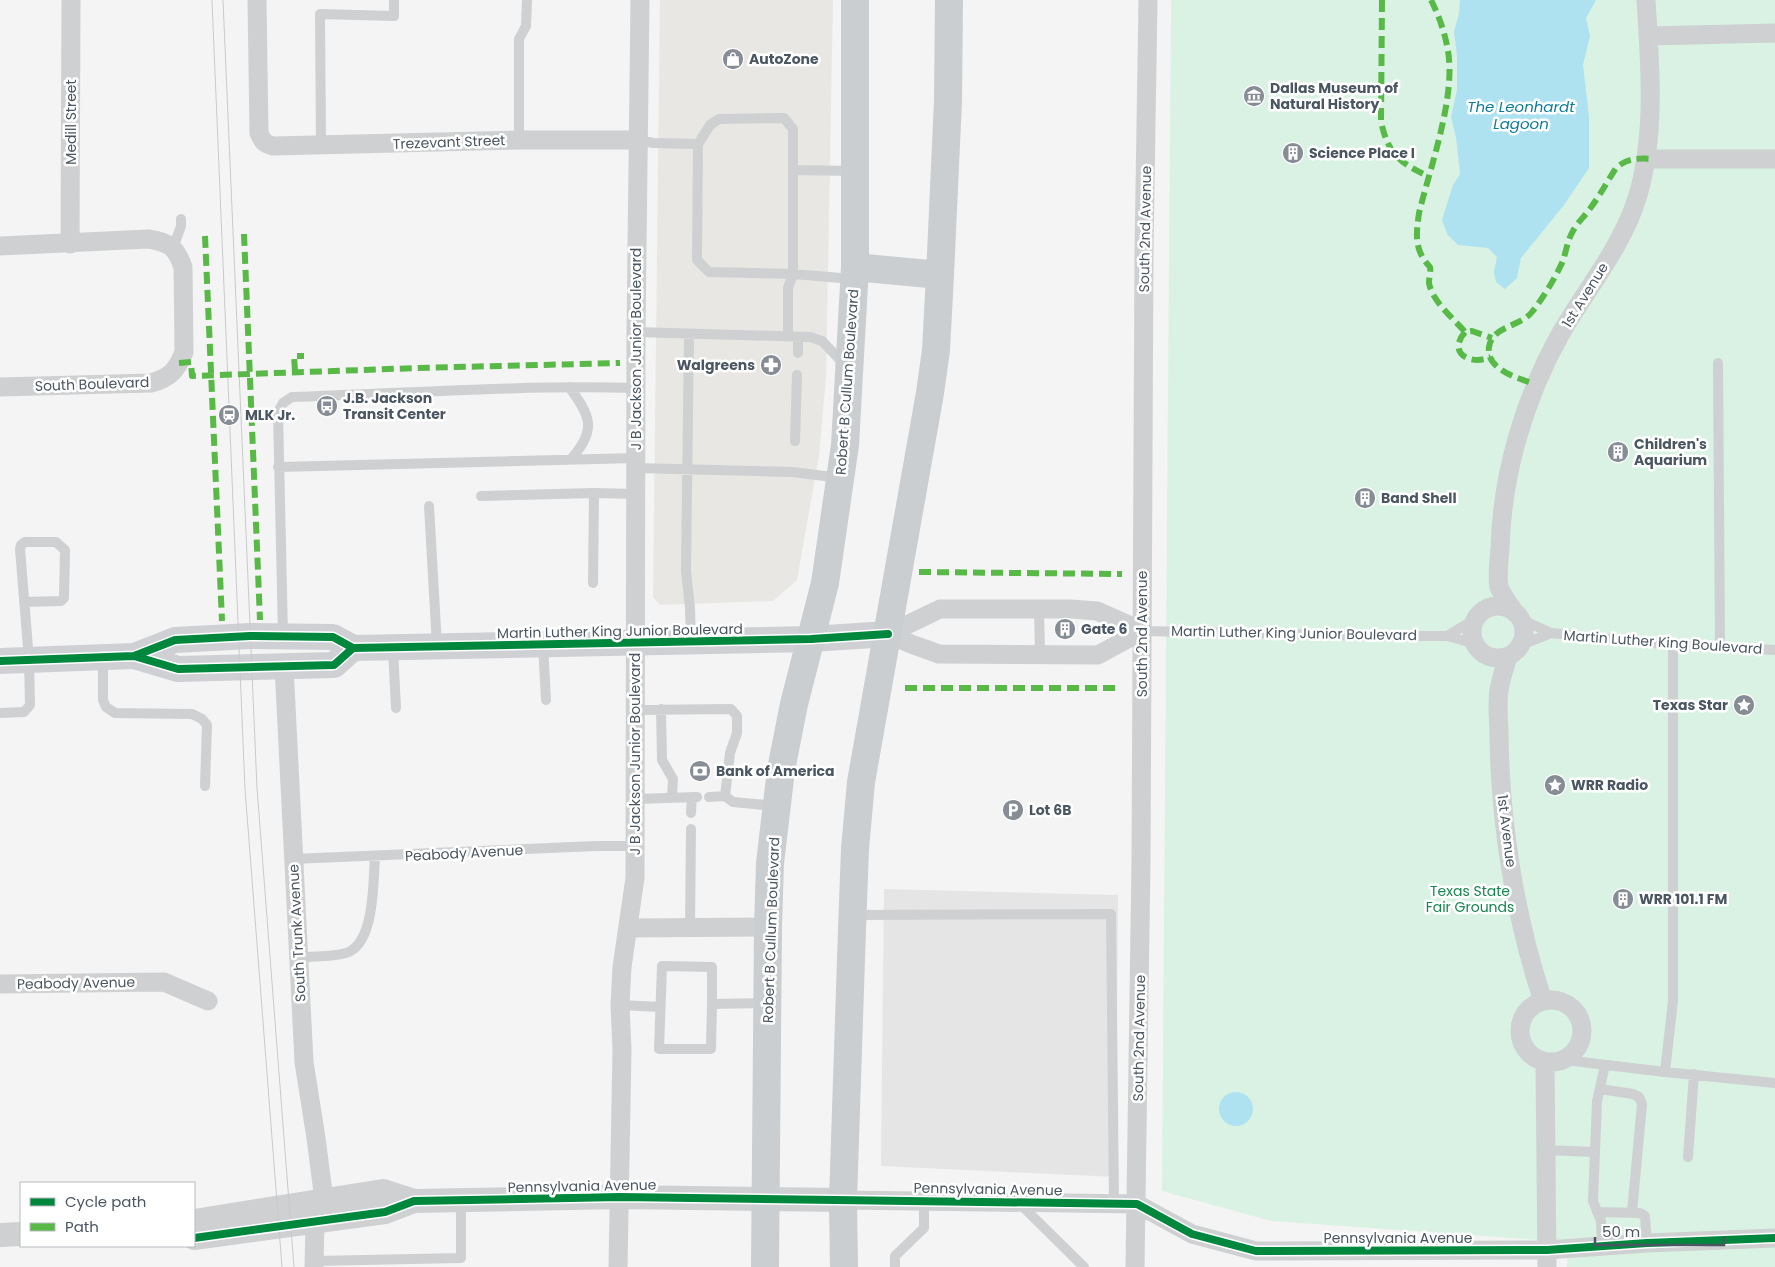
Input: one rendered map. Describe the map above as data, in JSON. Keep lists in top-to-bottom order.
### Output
{
  "streets": {
    "main road": ["Robert B Cullum Boulevard", "Martin Luther King Junior Boulevard"],
    "street": [
      "Medill Street",
      "Trezevant Street",
      "South 2nd Avenue",
      "1st Avenue",
      "J B Jackson Junior Boulevard",
      "South Boulevard",
      "Peabody Avenue",
      "South Trunk Avenue",
      "Pennsylvania Avenue"
    ],
    "lane": ["Martin Luther King Boulevard"]
  },
  "crossings": [
    ["Trezevant Street", "J B Jackson Junior Boulevard"],
    ["South 2nd Avenue", "Martin Luther King Junior Boulevard"],
    ["South 2nd Avenue", "Pennsylvania Avenue"],
    ["1st Avenue", "Martin Luther King Boulevard"],
    ["J B Jackson Junior Boulevard", "Martin Luther King Junior Boulevard"],
    ["J B Jackson Junior Boulevard", "Peabody Avenue"],
    ["J B Jackson Junior Boulevard", "Pennsylvania Avenue"],
    ["Robert B Cullum Boulevard", "Martin Luther King Junior Boulevard"],
    ["Robert B Cullum Boulevard", "Pennsylvania Avenue"],
    ["Martin Luther King Junior Boulevard", "South Trunk Avenue"],
    ["Peabody Avenue", "South Trunk Avenue"],
    ["South Trunk Avenue", "Pennsylvania Avenue"]
  ],
  "water": ["The Leonhardt Lagoon"],
  "parks": ["Texas State Fair Grounds"],
  "places": {
    "shop": ["AutoZone"],
    "museum": ["Dallas Museum of Natural History"],
    "building": [
      "Science Place I",
      "Children's Aquarium",
      "Band Shell",
      "Gate 6",
      "WRR 101.1 FM"
    ],
    "pharmacy": ["Walgreens"],
    "bus stop": ["J.B. Jackson Transit Center"],
    "station": ["MLK Jr."],
    "place": ["Texas Star", "WRR Radio"],
    "bank": ["Bank of America"],
    "parking": ["Lot 6B"]
  },
  "legend": ["Cycle path", "Path"],
  "scale_bar": "50 m"
}
